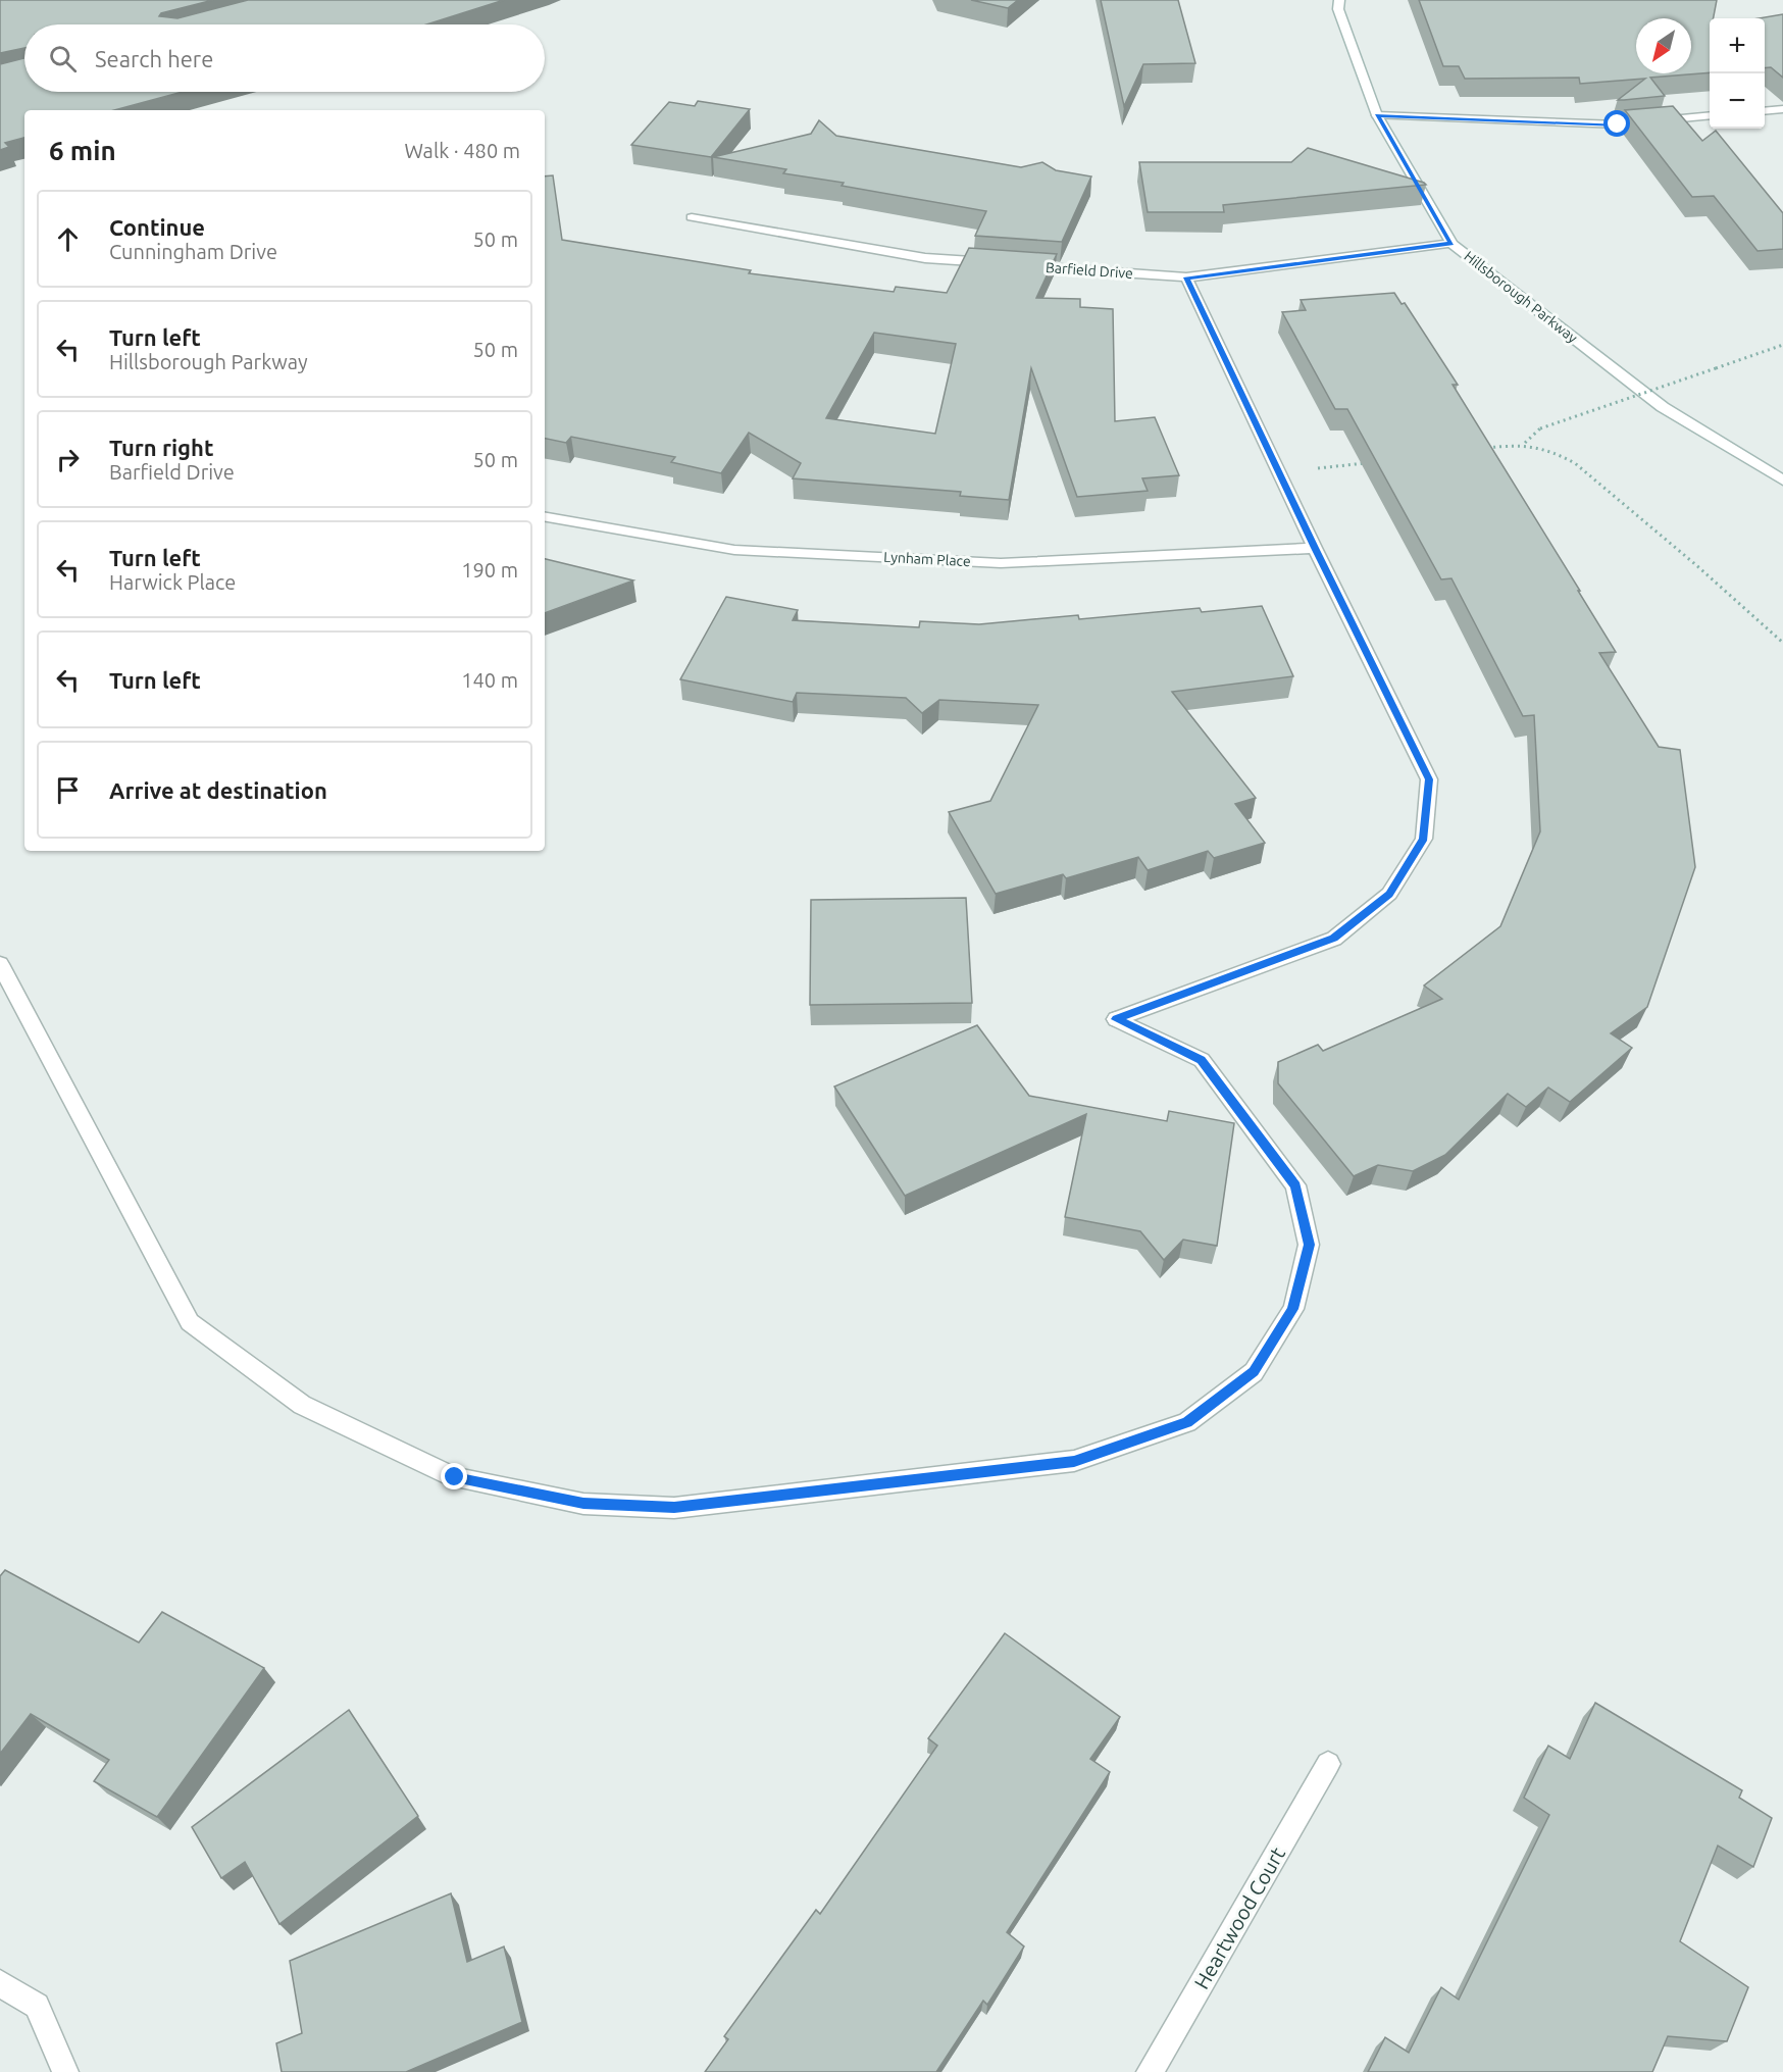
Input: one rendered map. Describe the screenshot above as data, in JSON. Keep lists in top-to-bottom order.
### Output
{
  "streets": {
    "street": [
      "Barfield Drive",
      "Hillsborough Parkway",
      "Lynham Place",
      "Heartwood Court"
    ]
  },
  "crossings": [
    ["Barfield Drive", "Hillsborough Parkway"]
  ],
  "north": "bottom left",
  "page": {
    "map_buttons": ["+", "−"],
    "search": "Search here",
    "heading": ["6 min", "Walk · 480 m"],
    "list": [
      ["Continue", "Cunningham Drive", "50 m"],
      ["Turn left", "Hillsborough Parkway", "50 m"],
      ["Turn right", "Barfield Drive", "50 m"],
      ["Turn left", "Harwick Place", "190 m"],
      ["Turn left", "140 m"],
      "Arrive at destination"
    ]
  }
}
